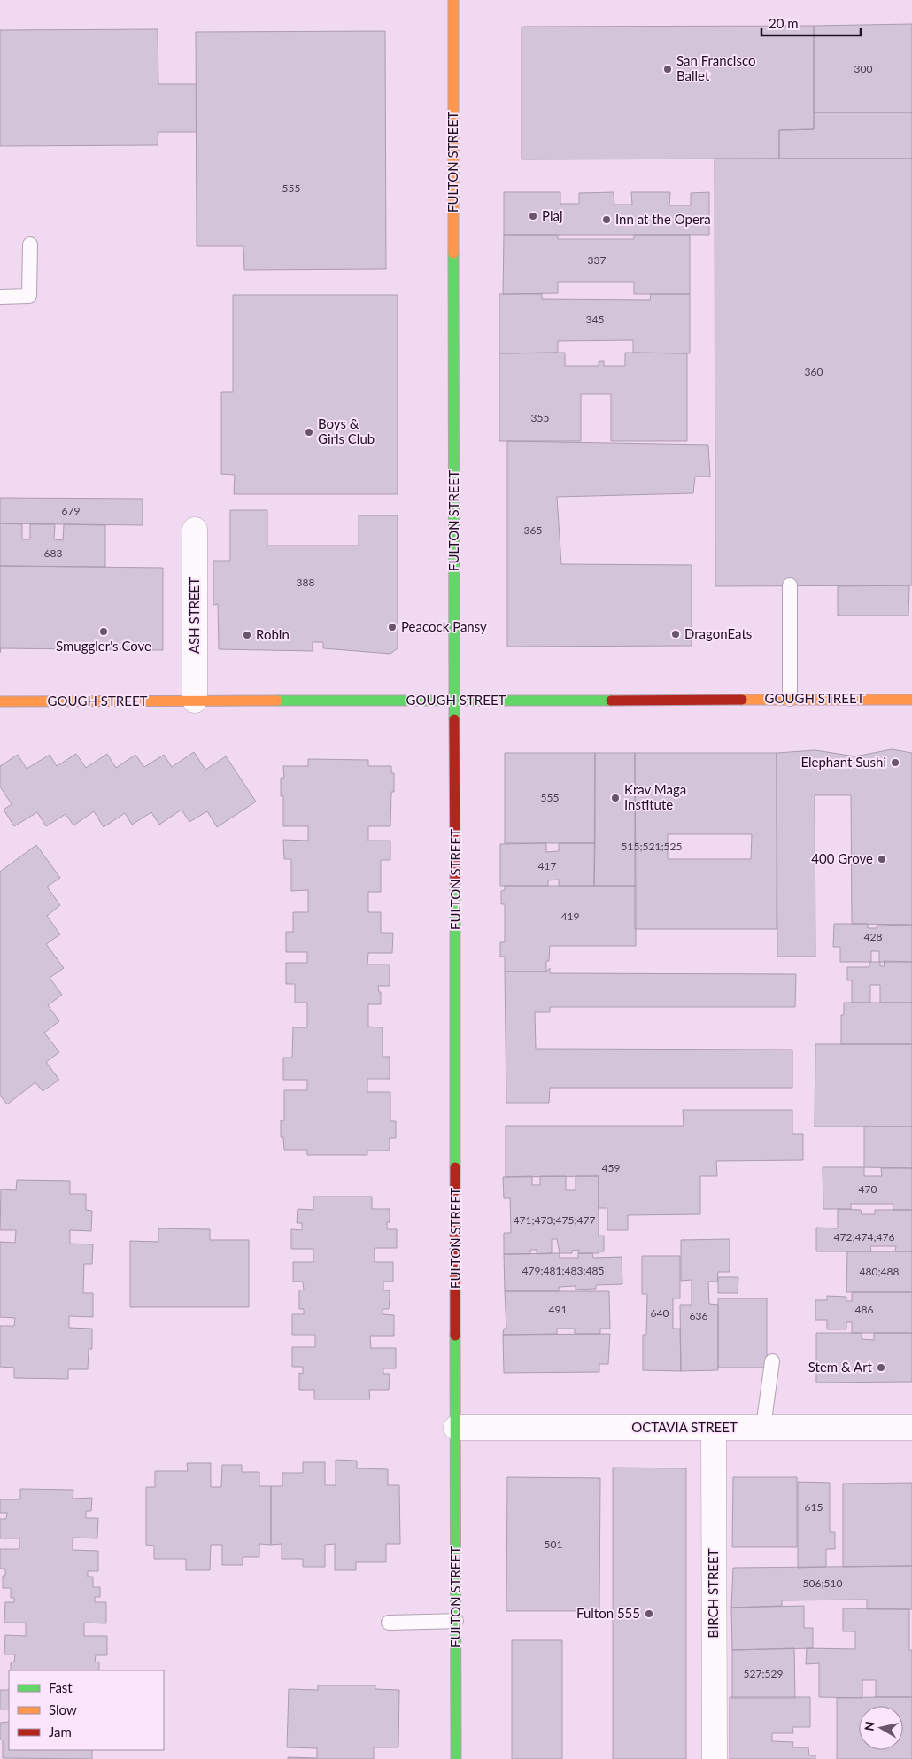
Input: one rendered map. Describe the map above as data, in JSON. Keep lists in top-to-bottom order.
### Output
{
  "streets": {
    "street": [
      "FULTON STREET",
      "ASH STREET",
      "GOUGH STREET",
      "OCTAVIA STREET",
      "BIRCH STREET"
    ]
  },
  "crossings": [
    ["FULTON STREET", "GOUGH STREET"],
    ["FULTON STREET", "OCTAVIA STREET"],
    ["ASH STREET", "GOUGH STREET"],
    ["OCTAVIA STREET", "BIRCH STREET"]
  ],
  "places": [
    "San Francisco Ballet",
    "Plaj",
    "Inn at the Opera",
    "Boys & Girls Club",
    "Peacock Pansy",
    "Smuggler's Cove",
    "DragonEats",
    "Robin",
    "Elephant Sushi",
    "Krav Maga Institute",
    "400 Grove",
    "Stem & Art",
    "Fulton 555"
  ],
  "house_numbers": [
    "300",
    "555",
    "337",
    "345",
    "360",
    "355",
    "679",
    "365",
    "683",
    "388",
    "555",
    "515;521;525",
    "417",
    "419",
    "428",
    "459",
    "470",
    "471;473;475;477",
    "472;474;476",
    "479;481;483;485",
    "480;488",
    "491",
    "486",
    "640",
    "636",
    "615",
    "501",
    "506;510",
    "527;529"
  ],
  "legend": ["Fast", "Slow", "Jam"],
  "scale_bar": "20 m",
  "north": "left"
}
